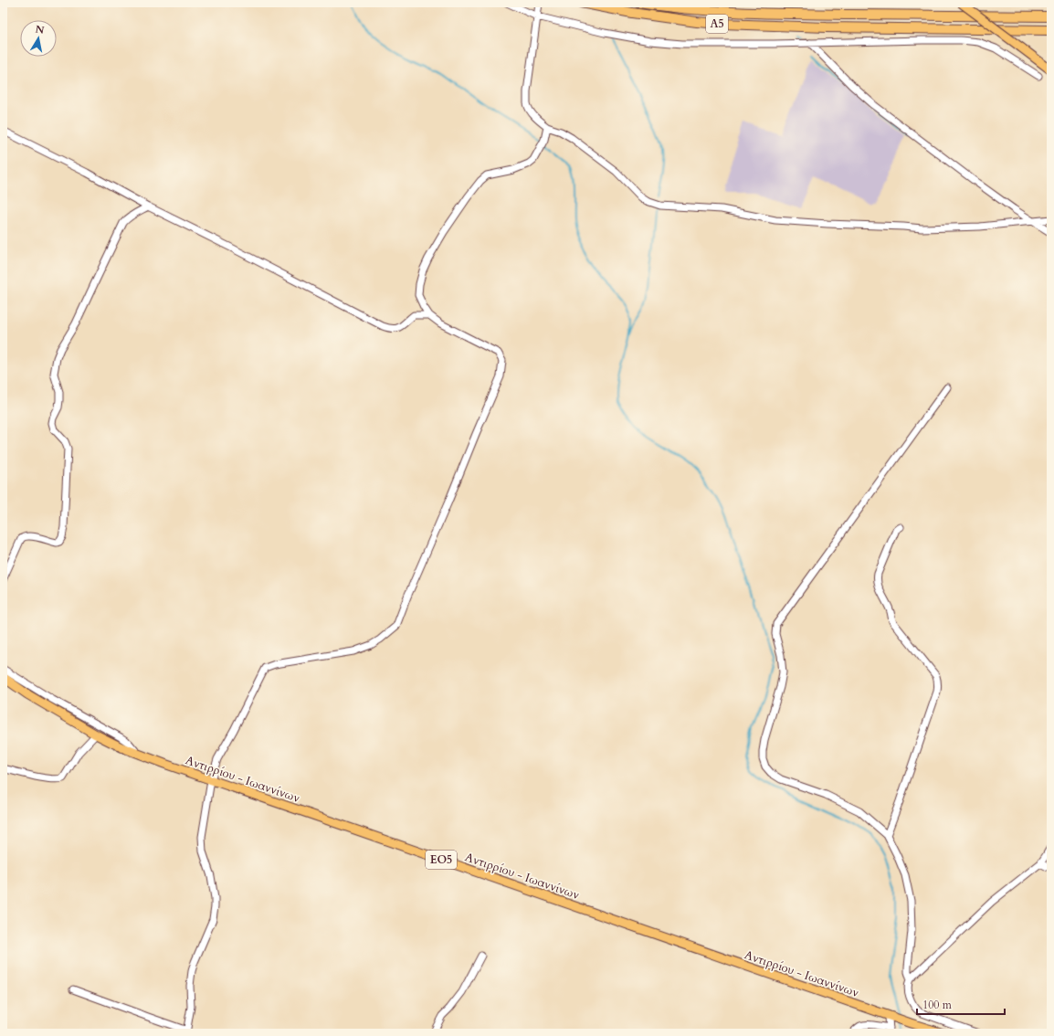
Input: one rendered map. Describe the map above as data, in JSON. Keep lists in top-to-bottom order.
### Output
{
  "streets": {
    "highway": ["Α5"],
    "main road": ["Αντιρρίου - Ιωαννίνων", "ΕΟ5"]
  },
  "scale_bar": "100 m",
  "north": "top"
}
